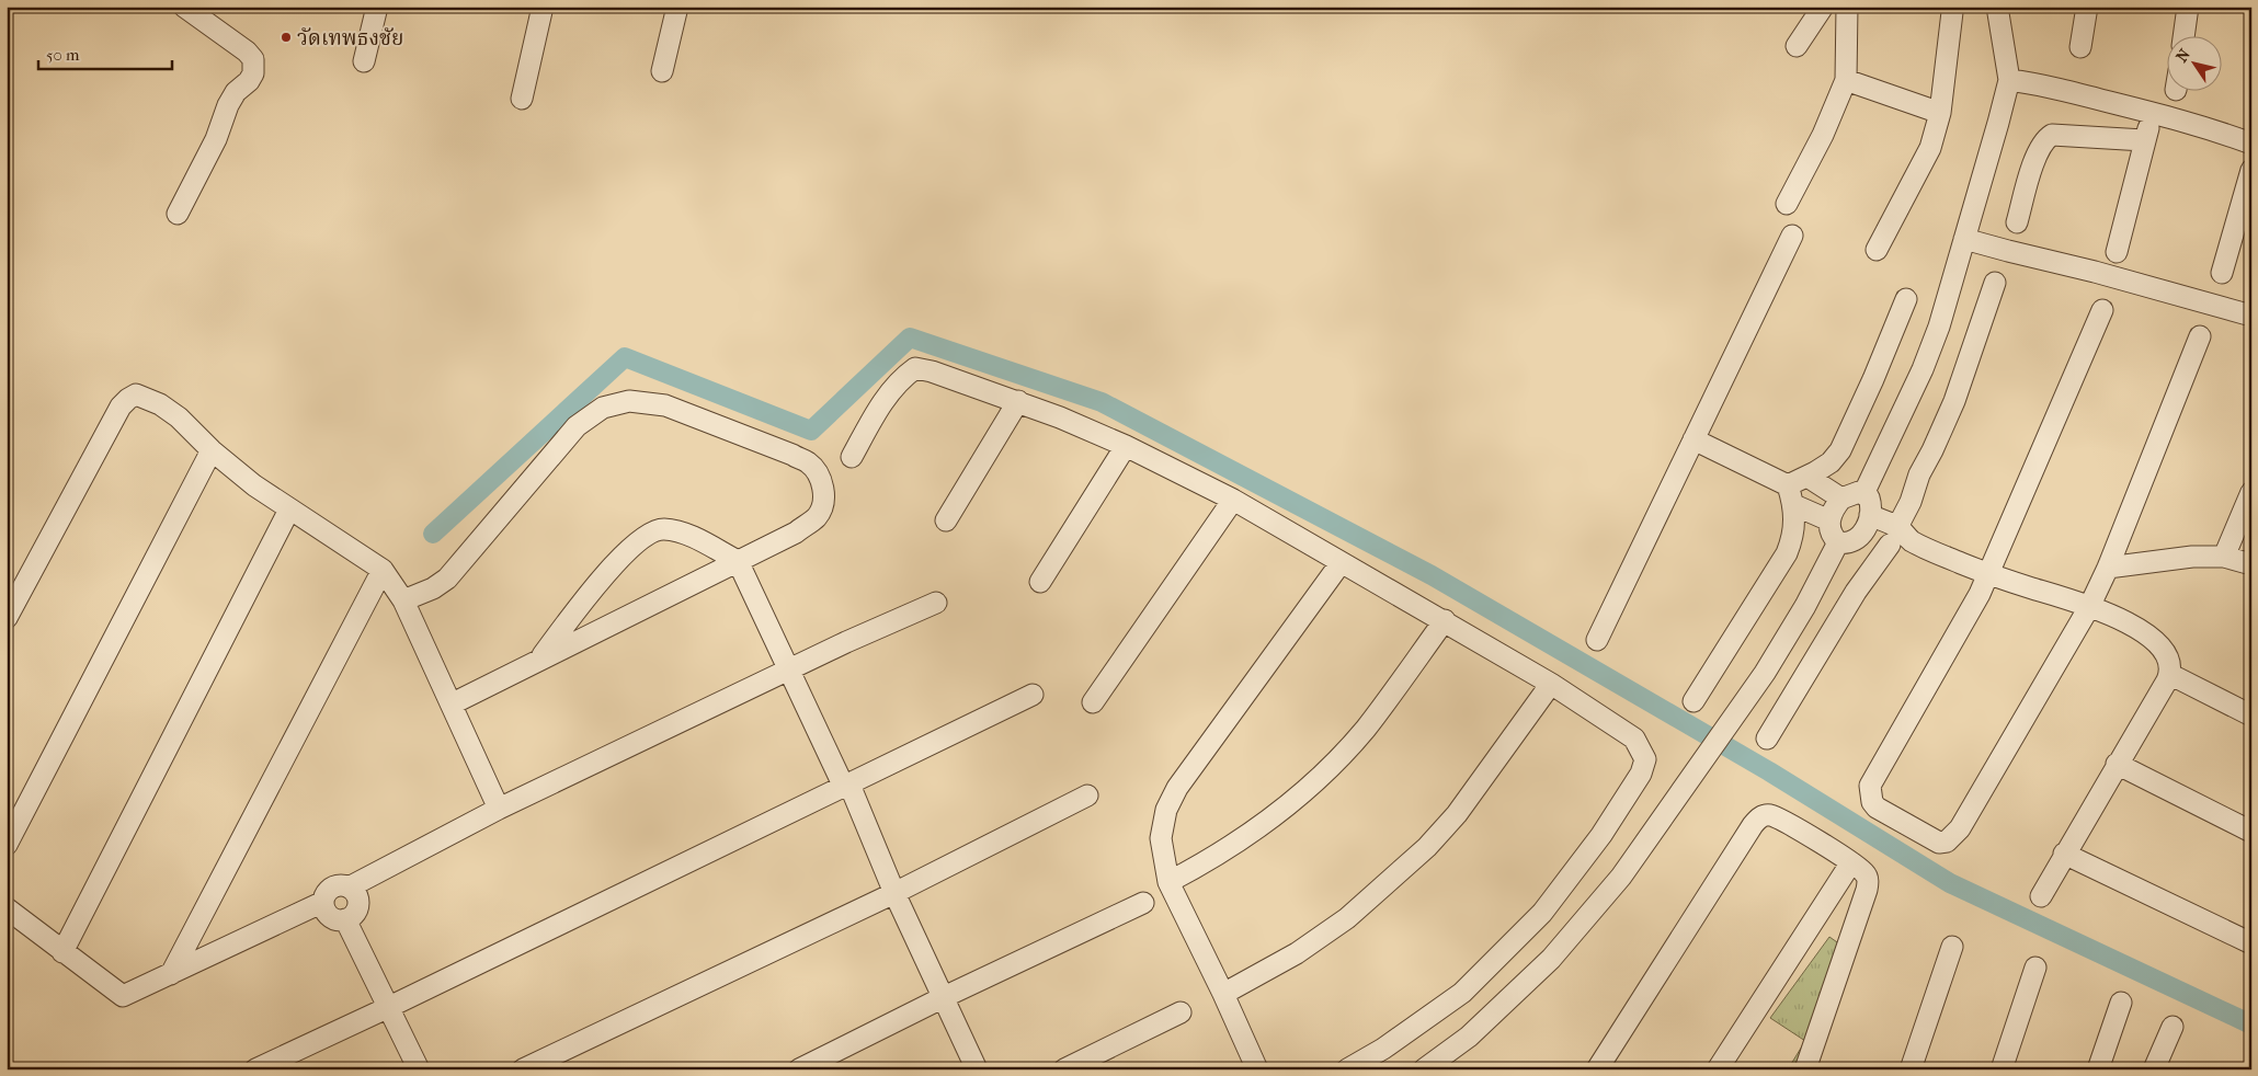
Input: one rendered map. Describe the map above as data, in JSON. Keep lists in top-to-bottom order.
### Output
{
  "places": ["วัดเทพธงชัย"],
  "scale_bar": "50 m",
  "north": "top left"
}
